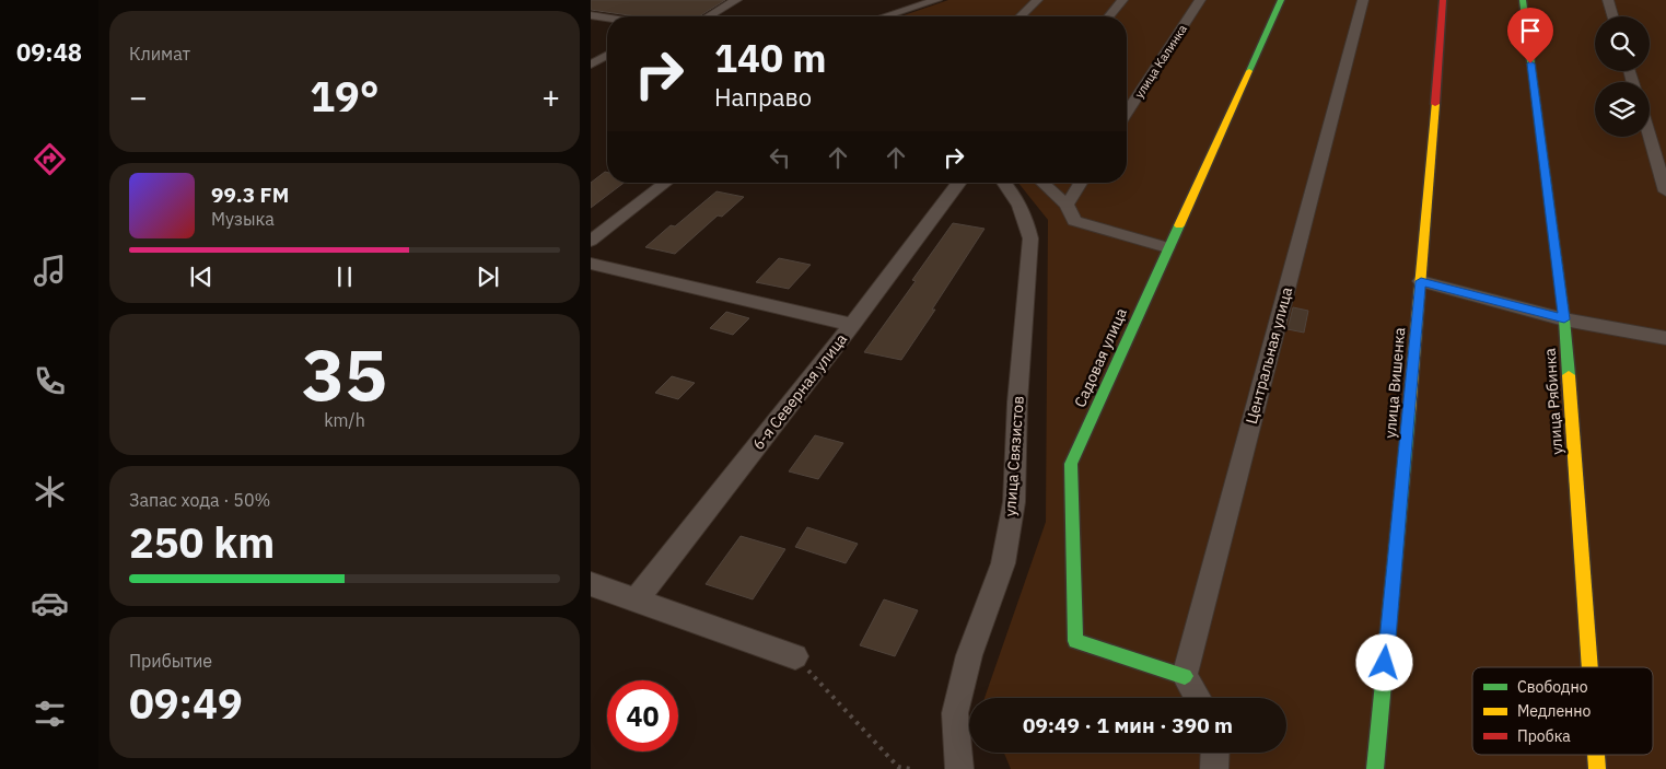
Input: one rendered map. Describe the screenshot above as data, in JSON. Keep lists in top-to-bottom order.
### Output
{
  "streets": {
    "street": [
      "улица Калинка",
      "Центральная улица",
      "Садовая улица",
      "улица Вишенка",
      "6-я Северная улица",
      "улица Рябинка",
      "улица Связистов"
    ]
  },
  "crossings": [
    ["Центральная улица", "Садовая улица"]
  ],
  "legend": ["Свободно", "Медленно", "Пробка"],
  "page": {
    "tabs": "09:48",
    "tile": [
      "Климат",
      ["35", "km/h"],
      ["Запас хода · 50%", "250 km"],
      ["Прибытие", "09:49"]
    ],
    "turn": ["140 m", "Направо"],
    "heat": ["−", "19°", "+"],
    "song": ["99.3 FM", "Музыка"],
    "limit": "40",
    "trip": "09:49 · 1 мин · 390 m"
  }
}
